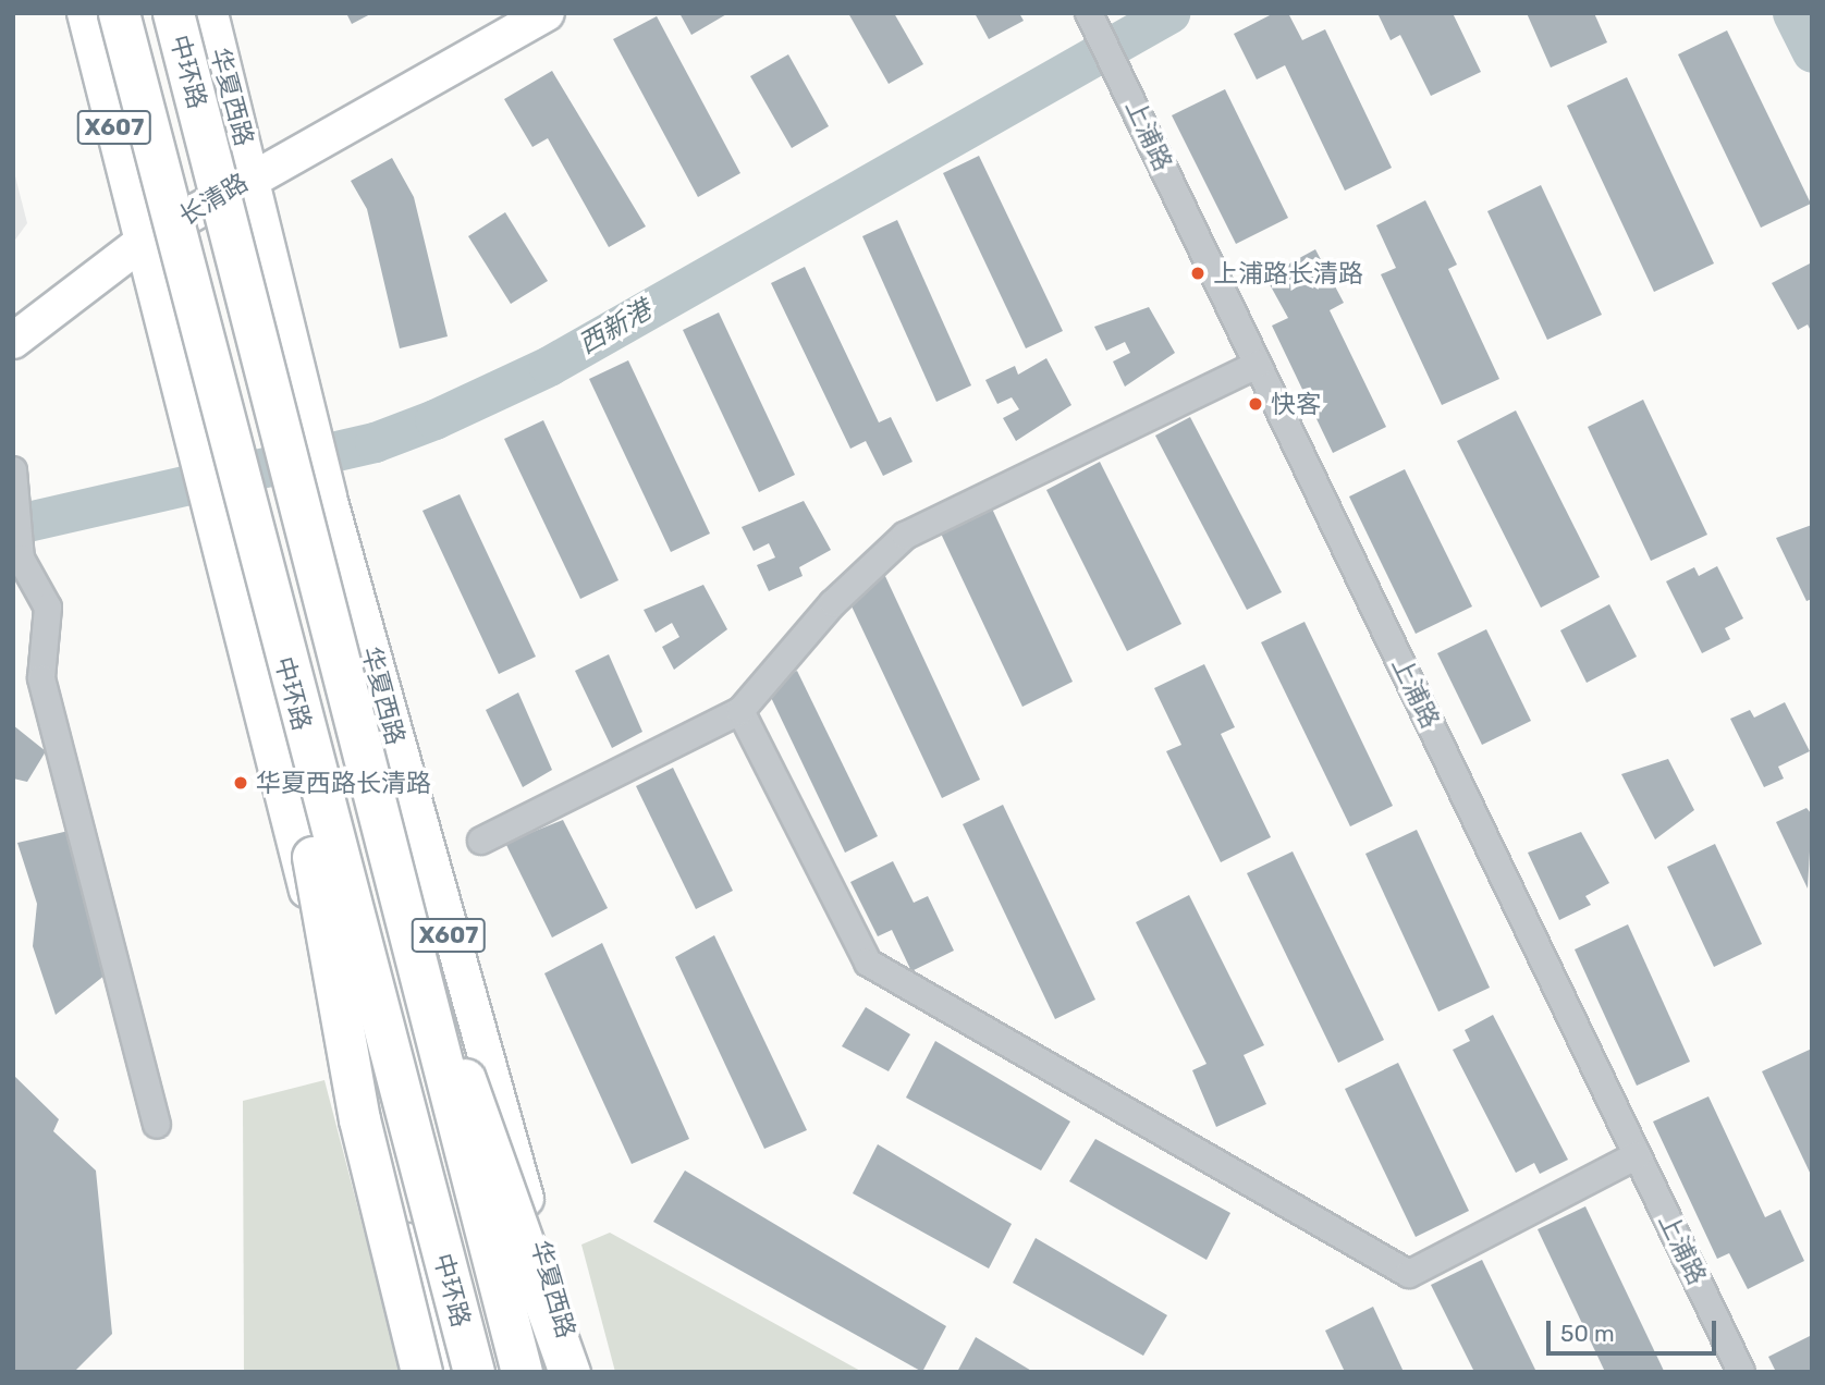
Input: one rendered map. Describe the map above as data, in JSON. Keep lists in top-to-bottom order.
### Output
{
  "streets": {
    "highway": ["中环路"],
    "main road": ["华夏西路", "X607", "长清路"],
    "street": ["上浦路"]
  },
  "crossings": [
    ["华夏西路", "长清路"],
    ["X607", "长清路"]
  ],
  "water": ["西新港"],
  "places": ["上浦路长清路", "快客", "华夏西路长清路"],
  "scale_bar": "50 m"
}
